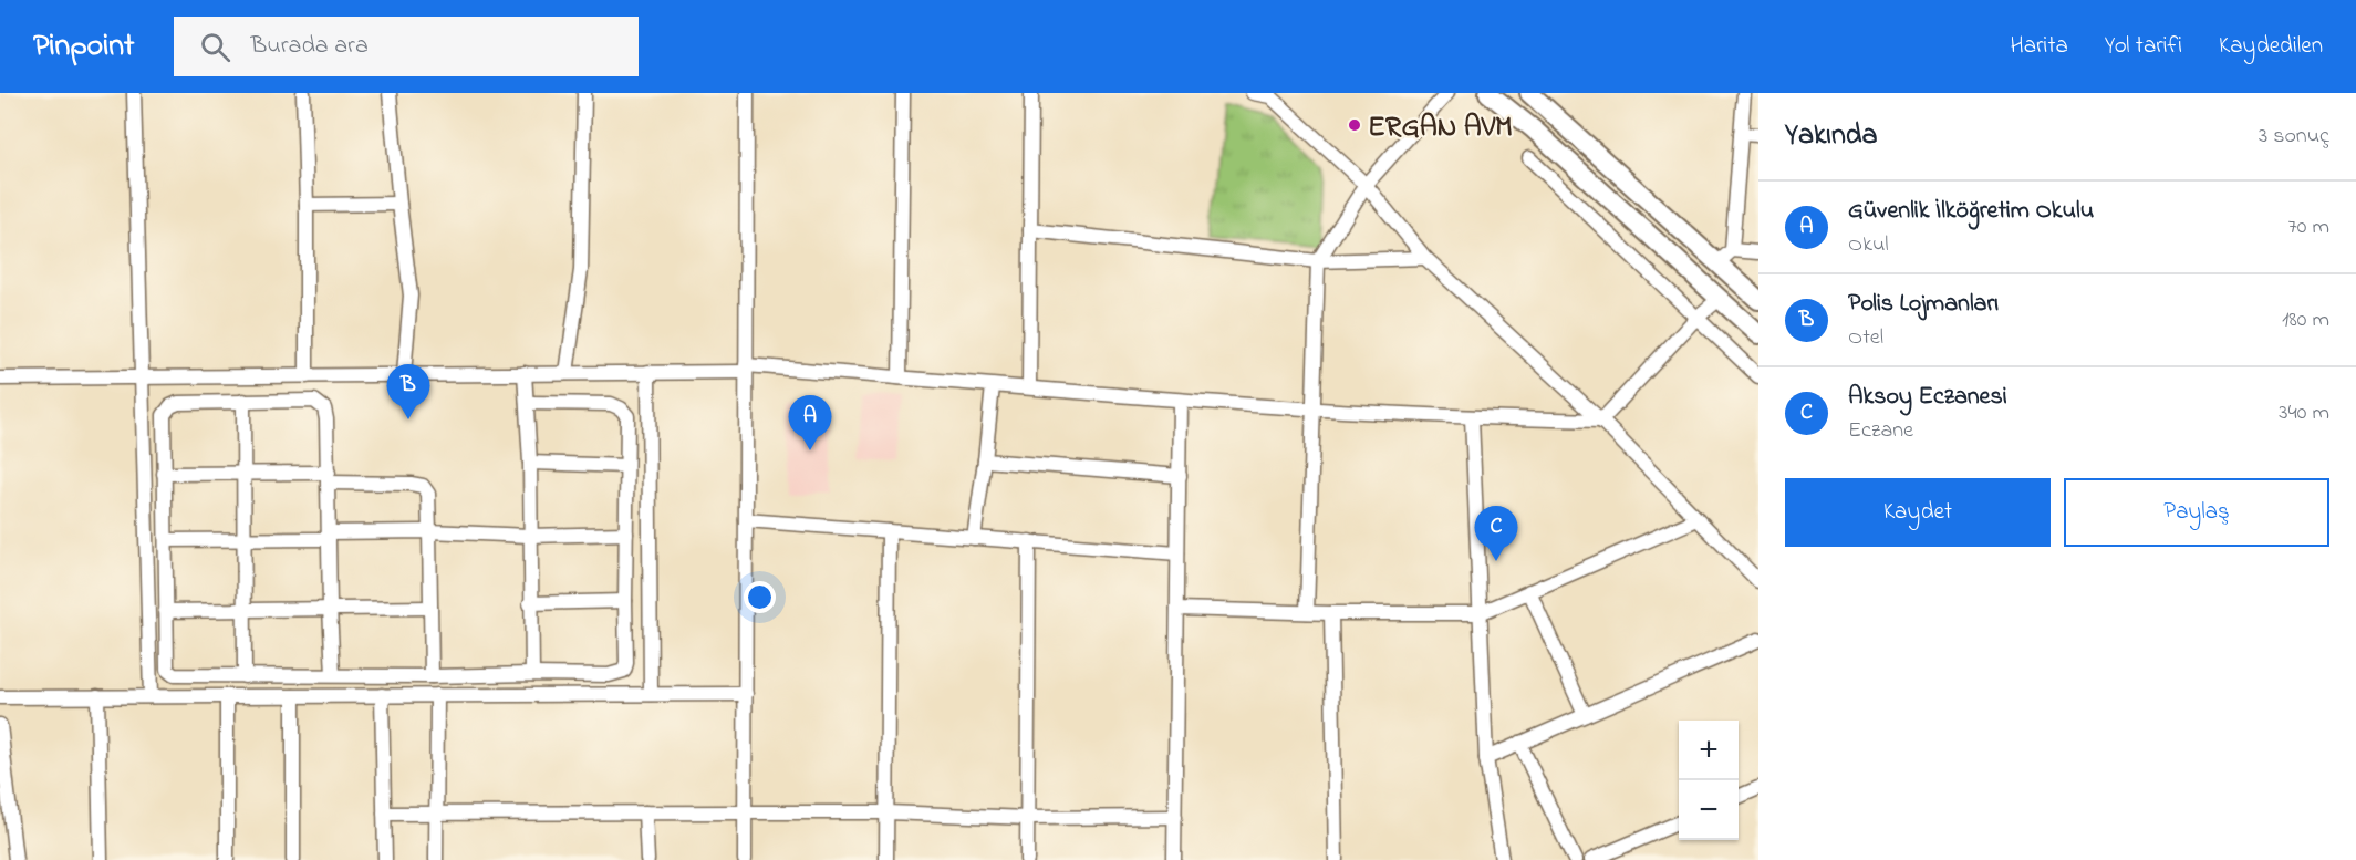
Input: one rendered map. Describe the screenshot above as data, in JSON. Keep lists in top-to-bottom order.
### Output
{
  "places": ["ERGAN AVM"],
  "page": {
    "header": "Pinpoint",
    "search": "Burada ara",
    "nav": ["Harita", "Yol tarifi", "Kaydedilen"],
    "heading": ["Yakında", "3 sonuç"],
    "list": [
      {
        "mark": "A",
        "name": "Güvenlik İlköğretim Okulu",
        "note": "Okul",
        "value": "70 m"
      },
      {
        "mark": "B",
        "name": "Polis Lojmanları",
        "note": "Otel",
        "value": "180 m"
      },
      {
        "mark": "C",
        "name": "Aksoy Eczanesi",
        "note": "Eczane",
        "value": "340 m"
      }
    ],
    "pins": ["B", "A", "C"],
    "buttons": ["Kaydet", "Paylaş"],
    "map_buttons": ["+", "−"]
  }
}
